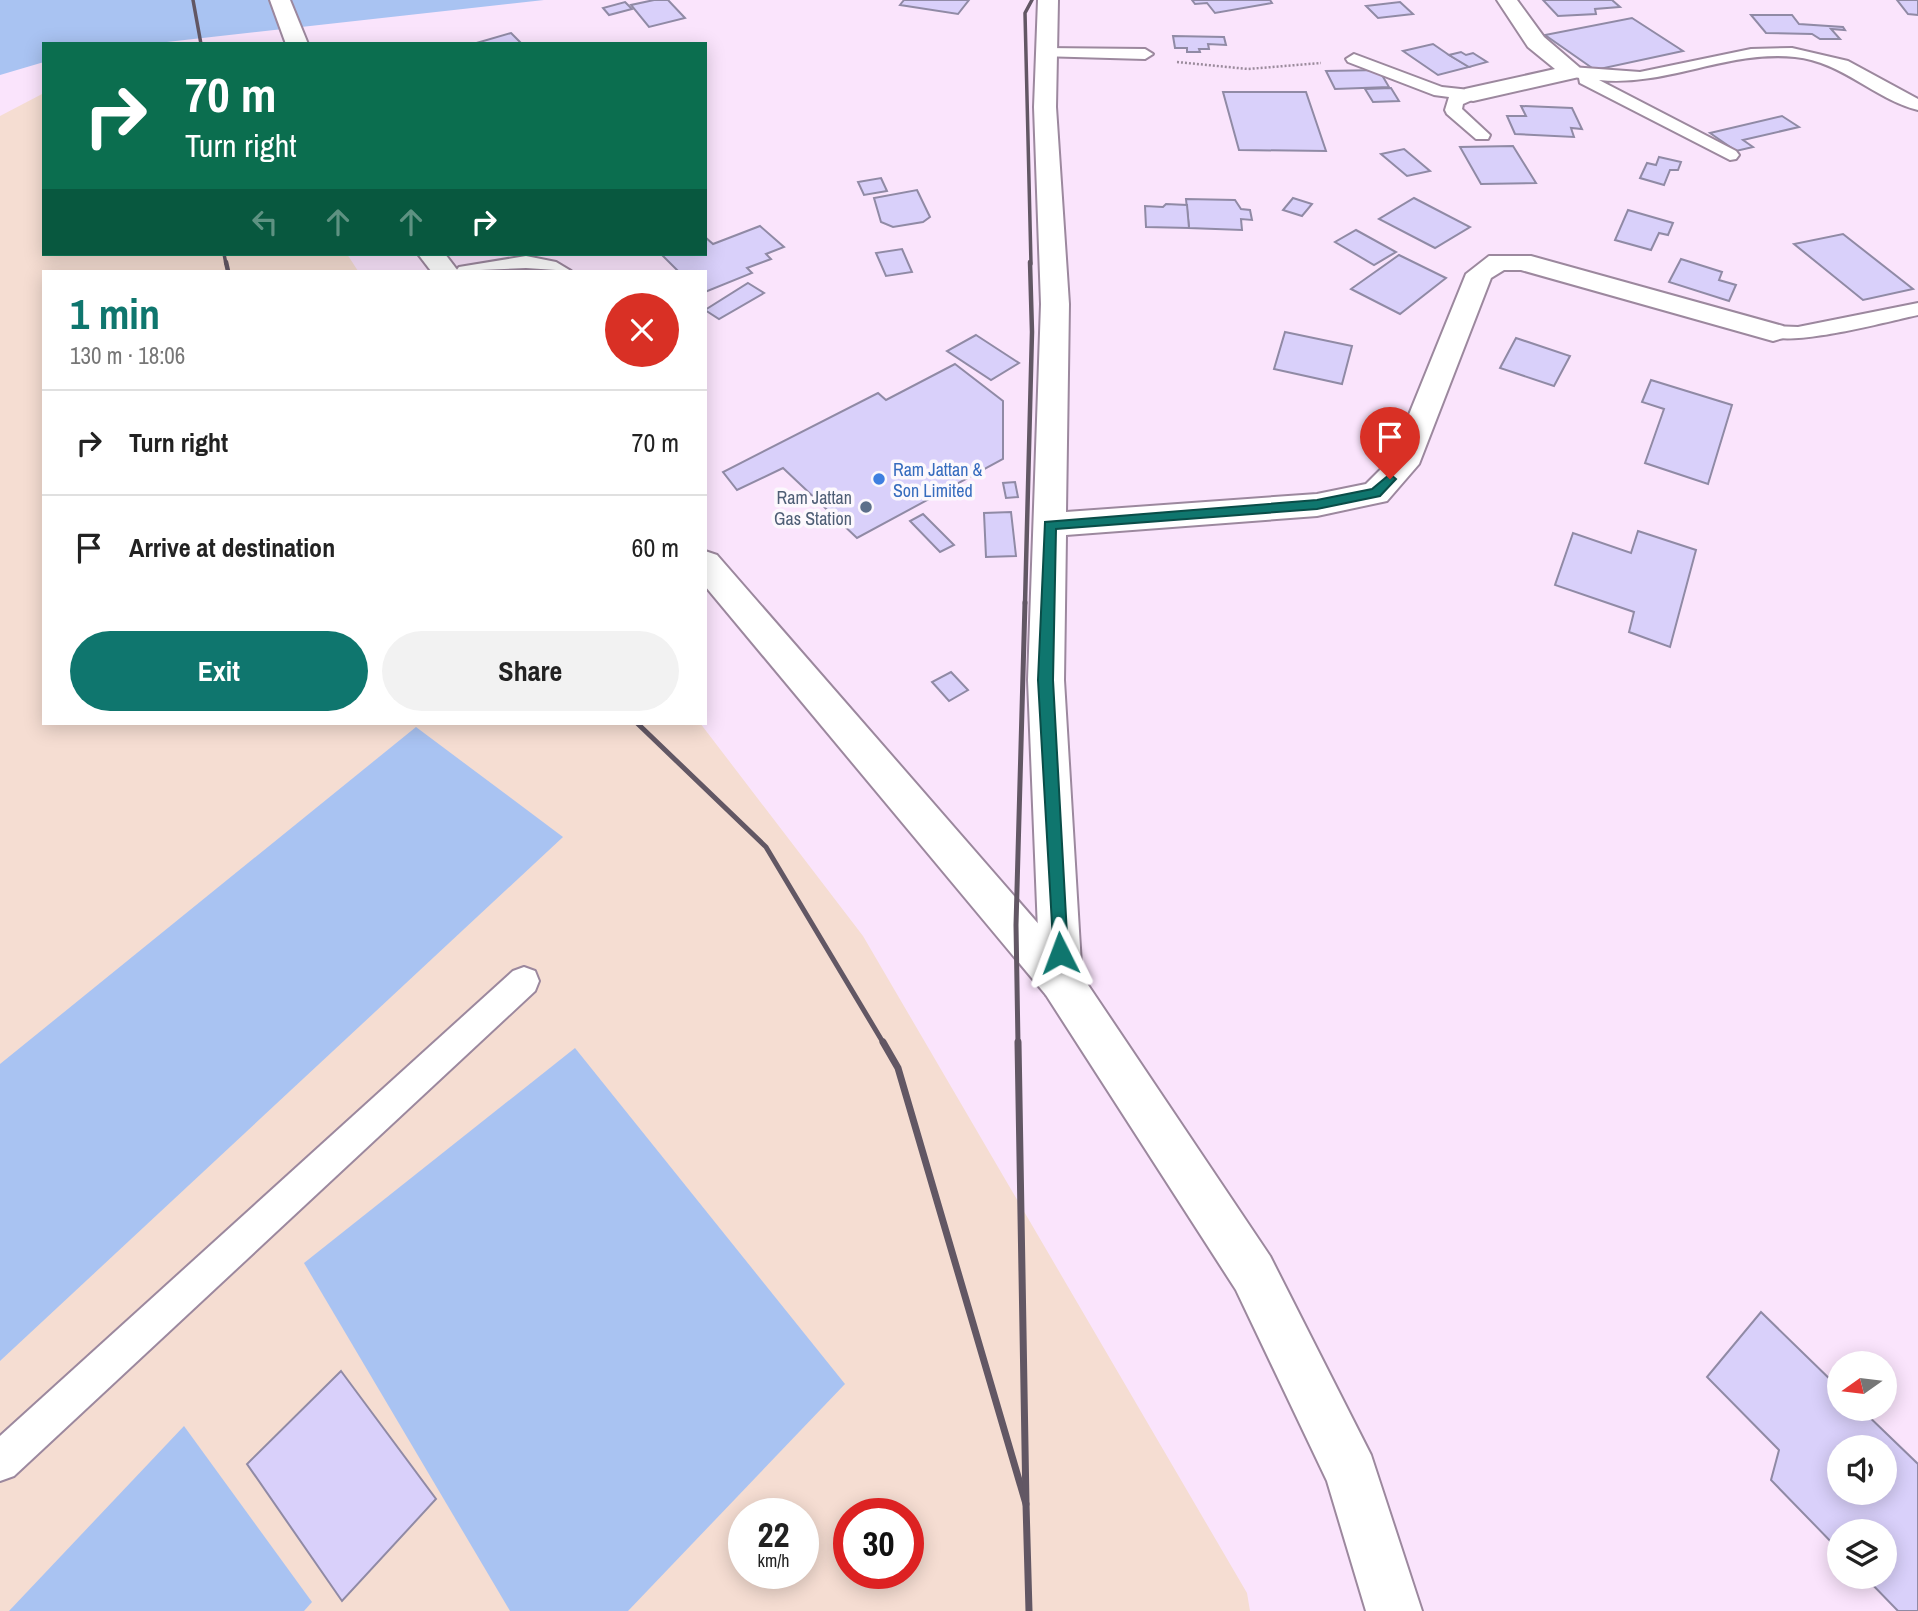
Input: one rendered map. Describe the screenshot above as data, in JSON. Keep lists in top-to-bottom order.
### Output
{
  "places": ["Ram Jattan & Son Limited", "Ram Jattan Gas Station"],
  "north": "left",
  "page": {
    "turn": ["70 m", "Turn right"],
    "heading": ["1 min", "130 m · 18:06"],
    "list": [
      {
        "name": "Turn right",
        "value": "70 m"
      },
      {
        "name": "Arrive at destination",
        "value": "60 m"
      }
    ],
    "buttons": ["Exit", "Share"],
    "speed": "22 km/h",
    "limit": "30"
  }
}
